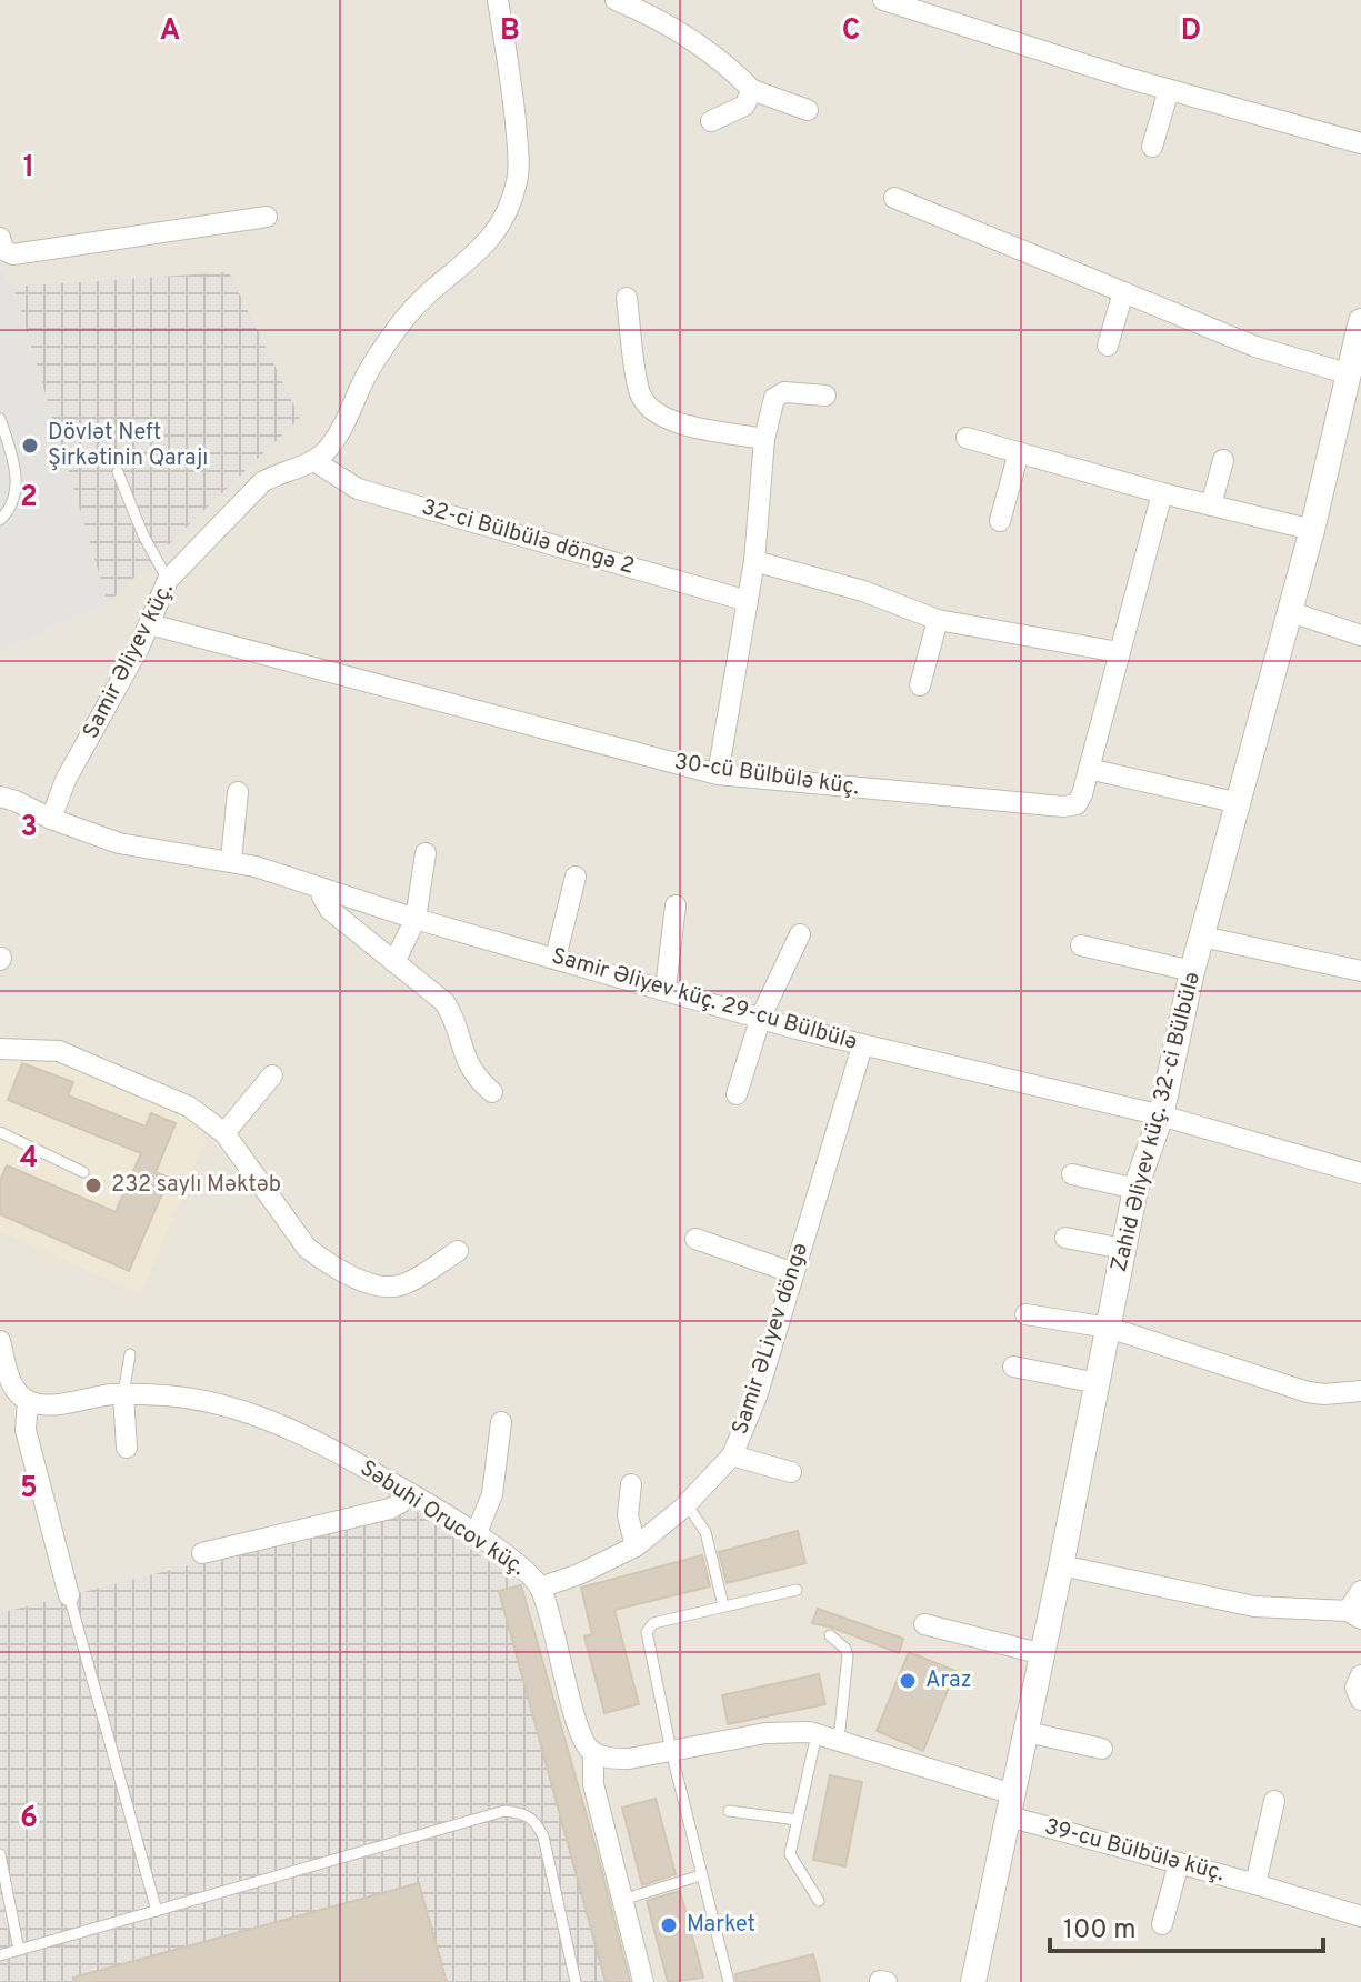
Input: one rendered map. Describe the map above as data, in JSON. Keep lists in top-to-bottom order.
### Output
{
  "streets": {
    "street": [
      "32-ci Bülbülə döngə 2",
      "Samir Əliyev küç.",
      "30-cü Bülbülə küç.",
      "Samir Əliyev küç. 29-cu Bülbülə",
      "Zahid Əliyev küç. 32-ci Bülbülə",
      "Samir ƏLiyev döngə",
      "Səbuhi Orucov küç.",
      "39-cu Bülbülə küç."
    ]
  },
  "crossings": [
    ["32-ci Bülbülə döngə 2", "Samir Əliyev küç."],
    ["Samir Əliyev küç.", "30-cü Bülbülə küç."],
    ["Samir Əliyev küç.", "Samir Əliyev küç. 29-cu Bülbülə"],
    ["Samir Əliyev küç. 29-cu Bülbülə", "Zahid Əliyev küç. 32-ci Bülbülə"],
    ["Samir Əliyev küç. 29-cu Bülbülə", "Samir ƏLiyev döngə"],
    ["Zahid Əliyev küç. 32-ci Bülbülə", "39-cu Bülbülə küç."],
    ["Samir ƏLiyev döngə", "Səbuhi Orucov küç."]
  ],
  "places": [
    "Dövlət Neft Şirkətinin Qarajı",
    "232 saylı Məktəb",
    "Araz",
    "Market"
  ],
  "scale_bar": "100 m",
  "grid": {
    "columns": [
      "A",
      "B",
      "C",
      "D"
    ],
    "rows": [
      "1",
      "2",
      "3",
      "4",
      "5",
      "6"
    ]
  }
}
